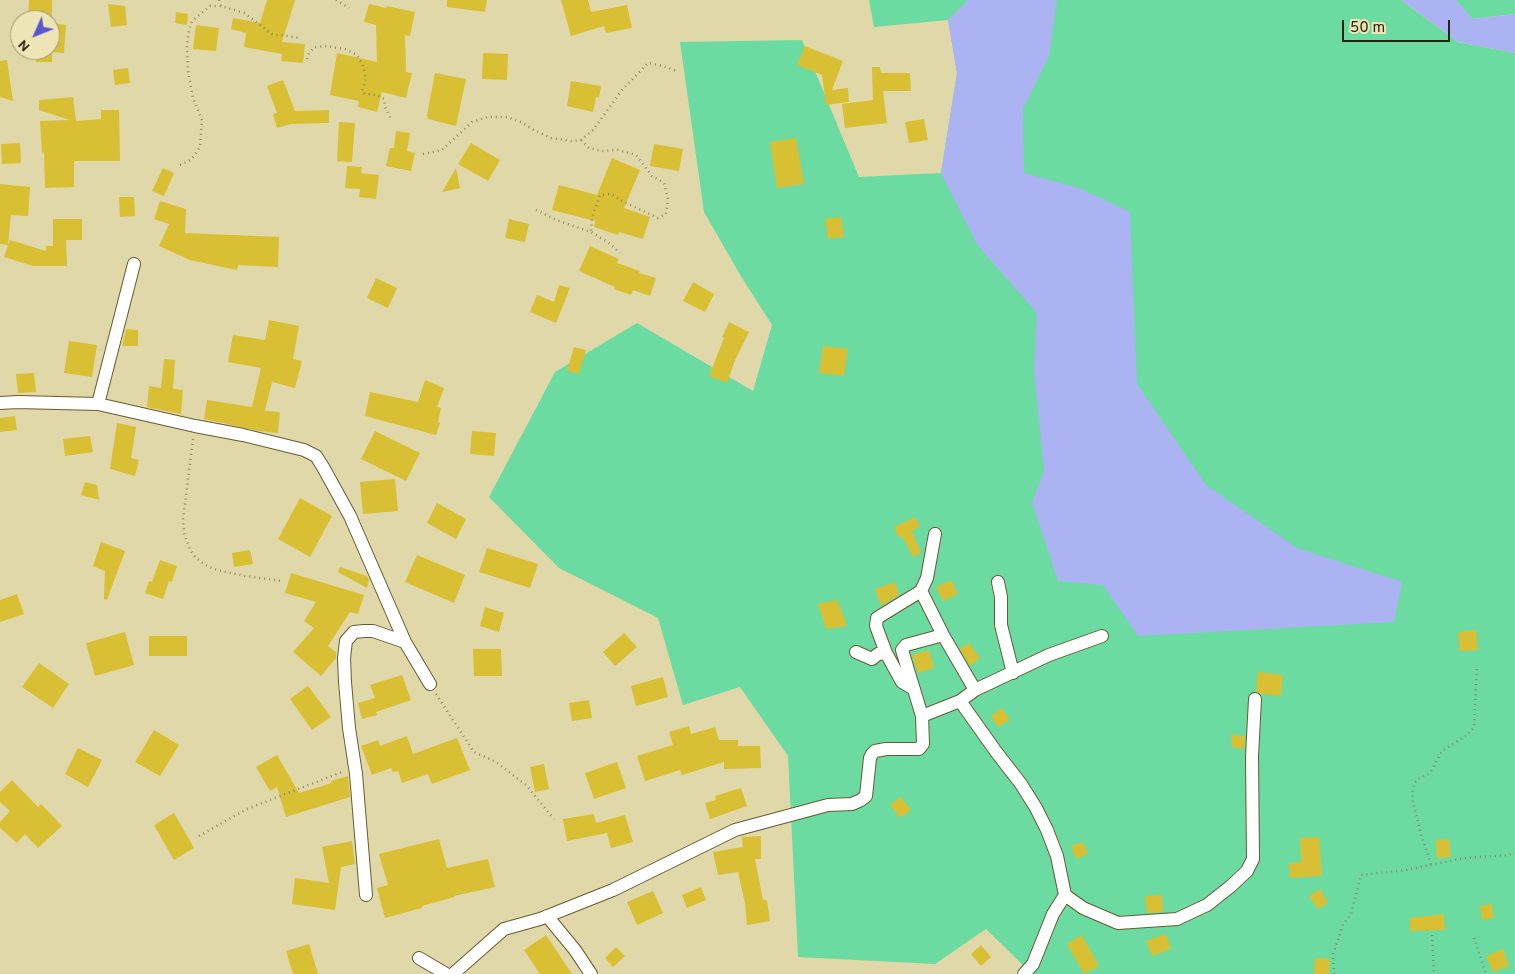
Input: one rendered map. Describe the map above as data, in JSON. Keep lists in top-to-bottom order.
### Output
{
  "scale_bar": "50 m",
  "north": "bottom left"
}
